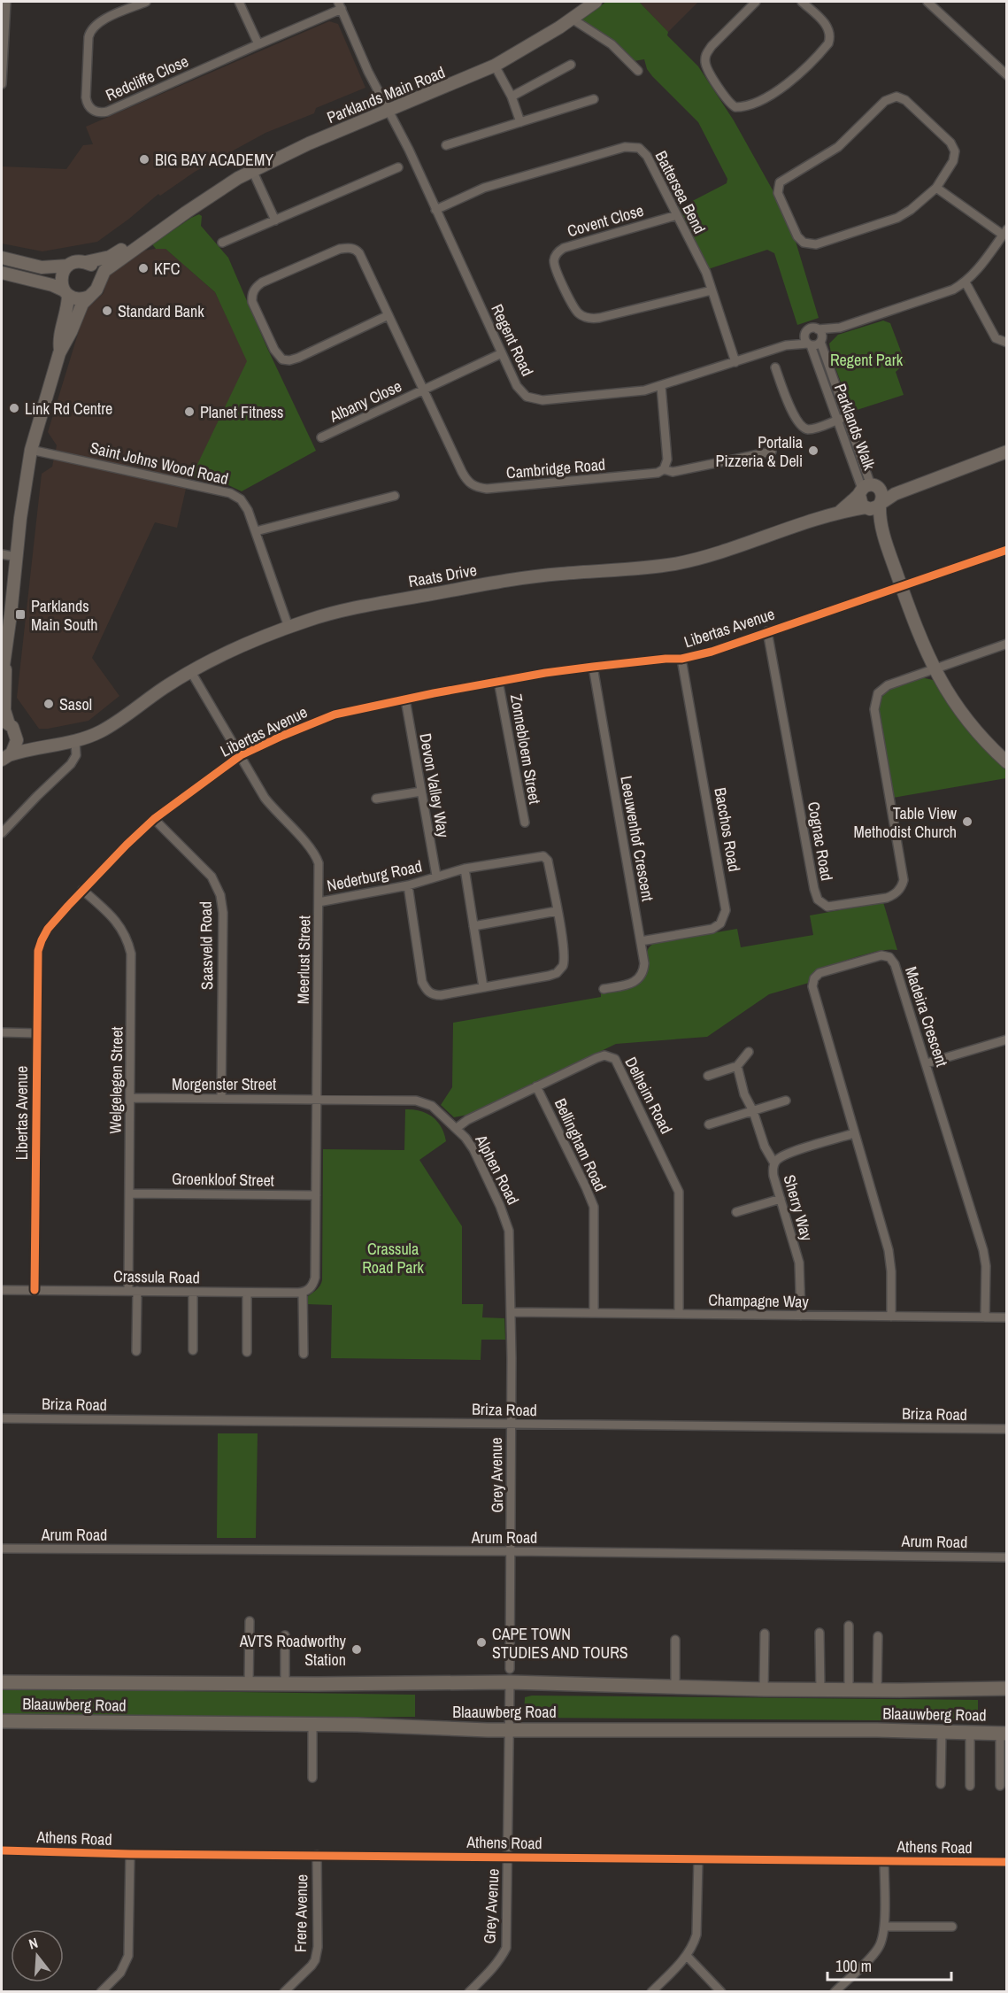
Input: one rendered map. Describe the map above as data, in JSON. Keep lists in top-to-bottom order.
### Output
{
  "streets": {
    "main road": ["Blaauwberg Road"],
    "street": [
      "Redcliffe Close",
      "Parklands Main Road",
      "Battersea Bend",
      "Covent Close",
      "Regent Road",
      "Albany Close",
      "Parklands Walk",
      "Saint Johns Wood Road",
      "Cambridge Road",
      "Raats Drive",
      "Libertas Avenue",
      "Zonnebloem Street",
      "Devon Valley Way",
      "Bacchos Road",
      "Leeuwenhof Crescent",
      "Cognac Road",
      "Nederburg Road",
      "Saasveld Road",
      "Meerlust Street",
      "Madeira Crescent",
      "Welgelegen Street",
      "Morgenster Street",
      "Delheim Road",
      "Bellingham Road",
      "Alphen Road",
      "Groenkloof Street",
      "Sherry Way",
      "Crassula Road",
      "Champagne Way",
      "Briza Road",
      "Grey Avenue",
      "Arum Road",
      "Athens Road",
      "Frere Avenue"
    ]
  },
  "crossings": [
    ["Redcliffe Close", "Regent Road"],
    ["Parklands Main Road", "Regent Road"],
    ["Battersea Bend", "Covent Close"],
    ["Battersea Bend", "Regent Road"],
    ["Regent Road", "Albany Close"],
    ["Regent Road", "Parklands Walk"],
    ["Albany Close", "Cambridge Road"],
    ["Parklands Walk", "Raats Drive"],
    ["Saint Johns Wood Road", "Raats Drive"],
    ["Raats Drive", "Meerlust Street"],
    ["Libertas Avenue", "Zonnebloem Street"],
    ["Libertas Avenue", "Devon Valley Way"],
    ["Libertas Avenue", "Bacchos Road"],
    ["Libertas Avenue", "Leeuwenhof Crescent"],
    ["Libertas Avenue", "Cognac Road"],
    ["Libertas Avenue", "Saasveld Road"],
    ["Libertas Avenue", "Meerlust Street"],
    ["Libertas Avenue", "Welgelegen Street"],
    ["Libertas Avenue", "Crassula Road"],
    ["Devon Valley Way", "Nederburg Road"],
    ["Bacchos Road", "Leeuwenhof Crescent"],
    ["Nederburg Road", "Meerlust Street"],
    ["Saasveld Road", "Morgenster Street"],
    ["Meerlust Street", "Morgenster Street"],
    ["Meerlust Street", "Alphen Road"],
    ["Meerlust Street", "Groenkloof Street"],
    ["Meerlust Street", "Crassula Road"],
    ["Madeira Crescent", "Sherry Way"],
    ["Madeira Crescent", "Champagne Way"],
    ["Welgelegen Street", "Morgenster Street"],
    ["Welgelegen Street", "Groenkloof Street"],
    ["Welgelegen Street", "Crassula Road"],
    ["Morgenster Street", "Alphen Road"],
    ["Delheim Road", "Bellingham Road"],
    ["Delheim Road", "Alphen Road"],
    ["Delheim Road", "Champagne Way"],
    ["Bellingham Road", "Champagne Way"],
    ["Alphen Road", "Champagne Way"],
    ["Alphen Road", "Grey Avenue"],
    ["Sherry Way", "Champagne Way"],
    ["Champagne Way", "Grey Avenue"],
    ["Briza Road", "Grey Avenue"],
    ["Grey Avenue", "Arum Road"],
    ["Grey Avenue", "Blaauwberg Road"],
    ["Grey Avenue", "Athens Road"],
    ["Athens Road", "Frere Avenue"]
  ],
  "parks": ["Regent Park", "Crassula Road Park"],
  "places": {
    "other": [
      "BIG BAY ACADEMY",
      "KFC",
      "Standard Bank",
      "Link Rd Centre",
      "Planet Fitness",
      "Portalia Pizzeria & Deli",
      "Sasol",
      "Table View Methodist Church",
      "CAPE TOWN STUDIES AND TOURS",
      "AVTS Roadworthy Station"
    ],
    "transit": ["Parklands Main South"]
  },
  "scale_bar": "100 m",
  "north": "top"
}
